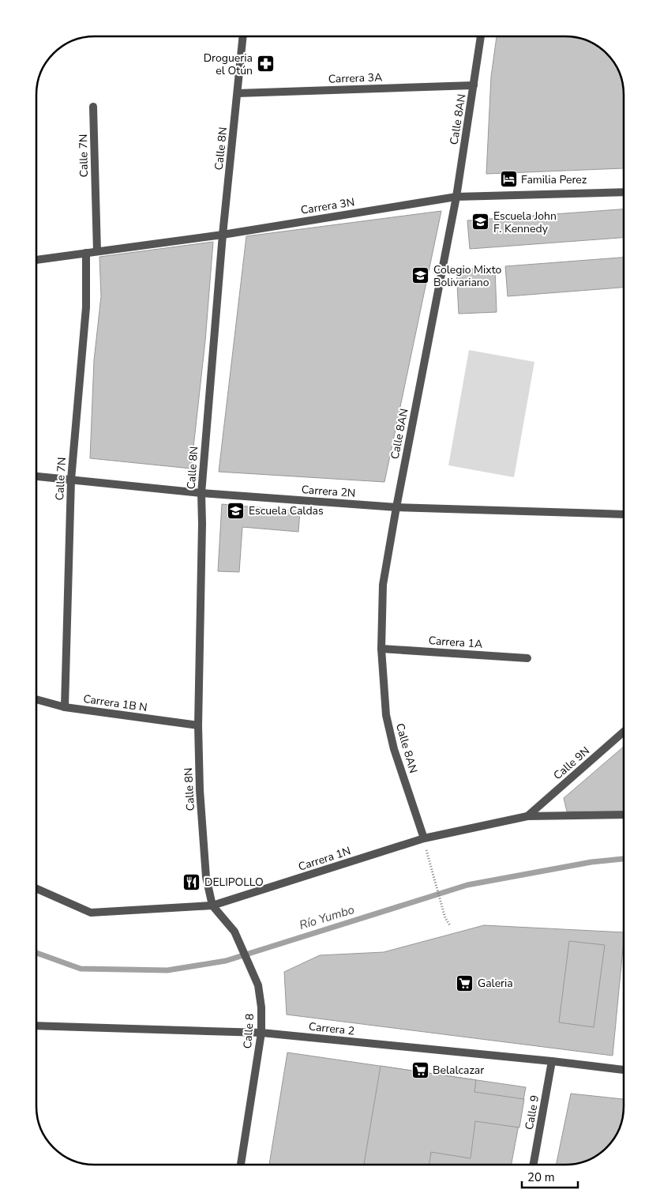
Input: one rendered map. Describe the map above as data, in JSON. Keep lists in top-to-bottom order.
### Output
{
  "streets": {
    "street": [
      "Carrera 3A",
      "Calle 8AN",
      "Calle 8N",
      "Calle 7N",
      "Carrera 3N",
      "Carrera 2N",
      "Carrera 1A",
      "Carrera 1B N",
      "Calle 9N",
      "Carrera 1N",
      "Carrera 2",
      "Calle 8",
      "Calle 9"
    ]
  },
  "crossings": [
    ["Carrera 3A", "Calle 8AN"],
    ["Carrera 3A", "Calle 8N"],
    ["Calle 8AN", "Carrera 3N"],
    ["Calle 8AN", "Carrera 2N"],
    ["Calle 8AN", "Carrera 1A"],
    ["Calle 8AN", "Carrera 1N"],
    ["Calle 8N", "Carrera 3N"],
    ["Calle 8N", "Carrera 2N"],
    ["Calle 8N", "Carrera 1B N"],
    ["Calle 8N", "Carrera 1N"],
    ["Calle 8N", "Calle 8"],
    ["Calle 7N", "Carrera 3N"],
    ["Calle 7N", "Carrera 2N"],
    ["Calle 7N", "Carrera 1B N"],
    ["Calle 9N", "Carrera 1N"],
    ["Carrera 1N", "Calle 8"],
    ["Carrera 2", "Calle 8"],
    ["Carrera 2", "Calle 9"]
  ],
  "water": ["Río Yumbo"],
  "places": {
    "pharmacy": ["Drogueria el Otún"],
    "hotel": ["Familia Perez"],
    "school or university": ["Escuela John F. Kennedy", "Colegio Mixto Bolivariano", "Escuela Caldas"],
    "restaurant": ["DELIPOLLO"],
    "supermarket": ["Galeria", "Belalcazar"]
  },
  "scale_bar": "20 m"
}
